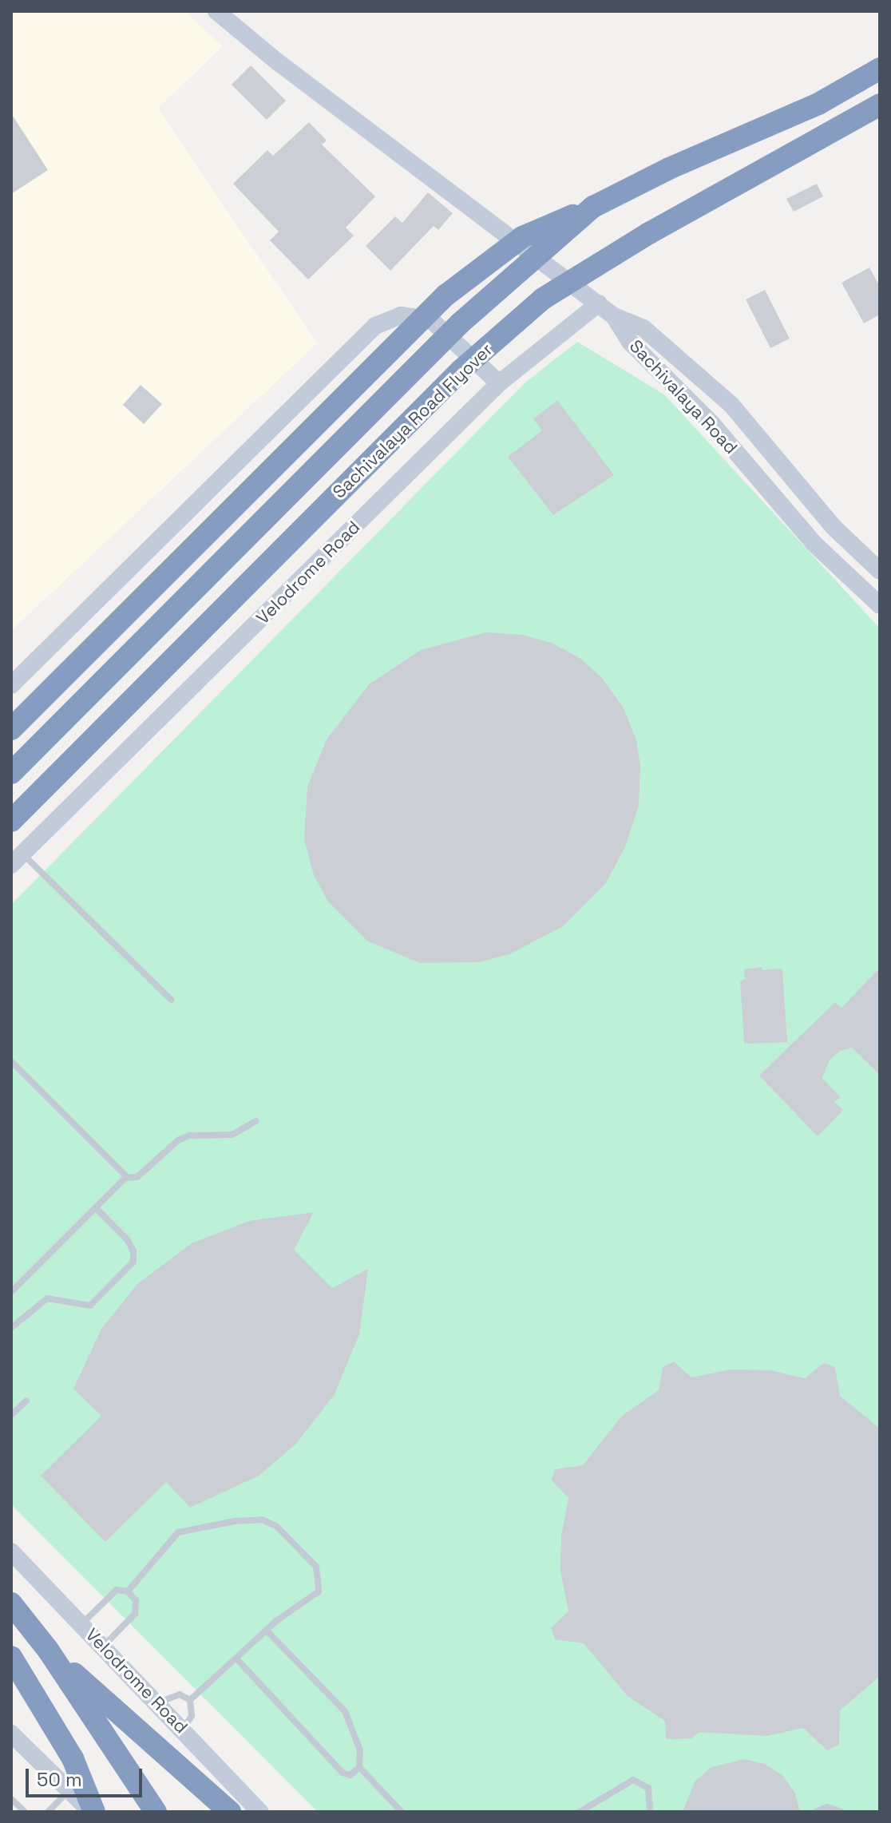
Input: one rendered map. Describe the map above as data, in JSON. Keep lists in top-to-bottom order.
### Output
{
  "streets": {
    "highway": ["Sachivalaya Road Flyover"],
    "street": ["Sachivalaya Road", "Velodrome Road"]
  },
  "scale_bar": "50 m"
}
